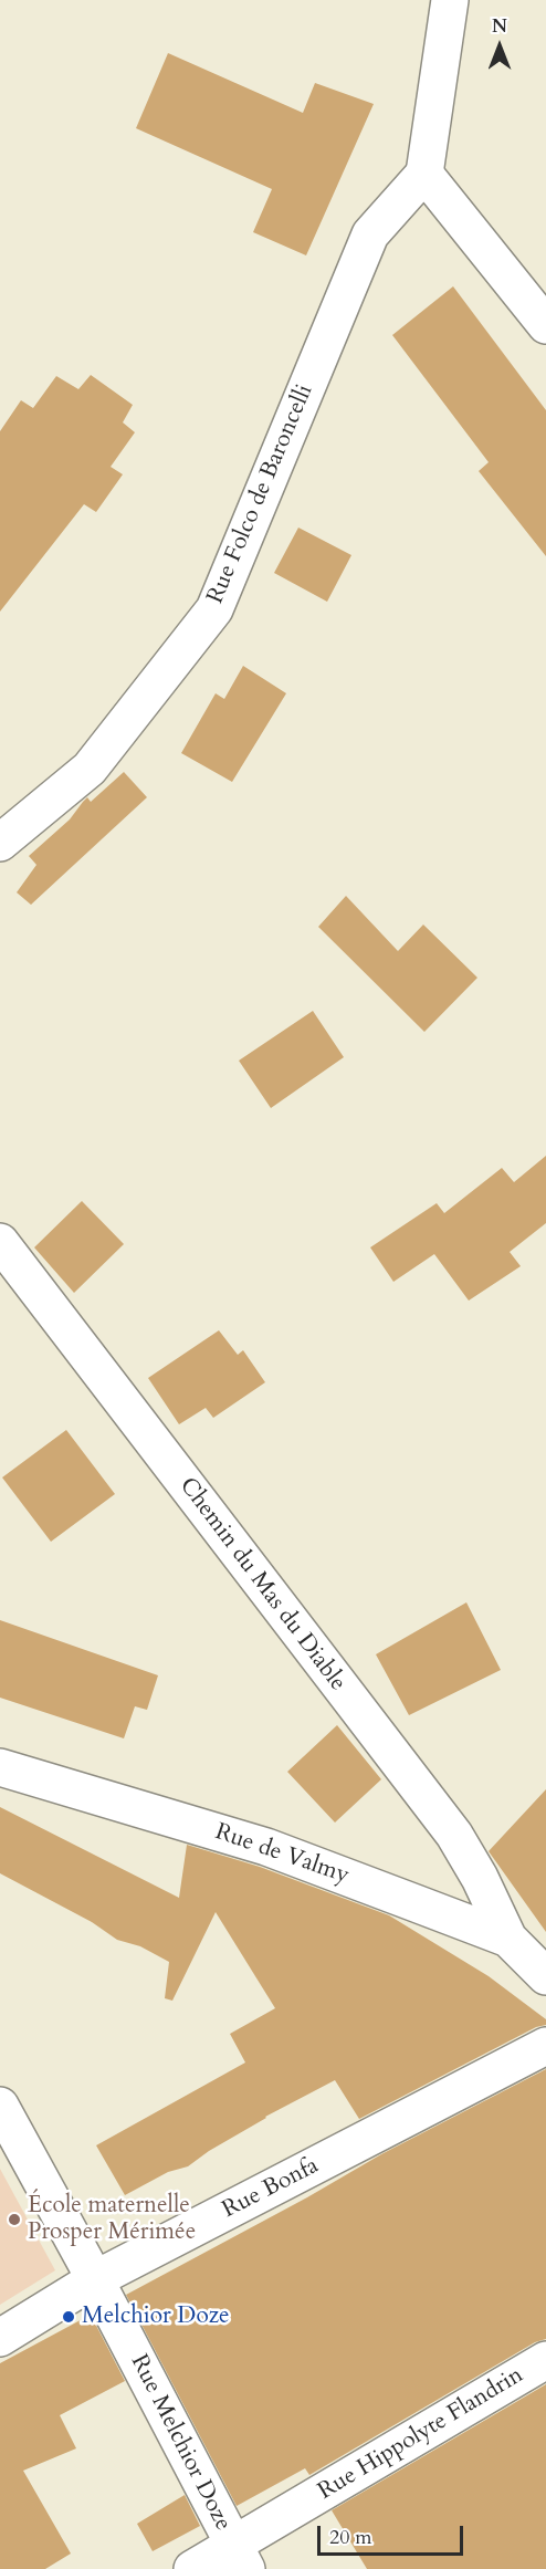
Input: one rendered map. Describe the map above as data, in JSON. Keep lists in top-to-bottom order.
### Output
{
  "streets": {
    "street": [
      "Rue Folco de Baroncelli",
      "Chemin du Mas du Diable",
      "Rue de Valmy",
      "Rue Bonfa",
      "Rue Hippolyte Flandrin",
      "Rue Melchior Doze"
    ]
  },
  "crossings": [
    ["Chemin du Mas du Diable", "Rue de Valmy"],
    ["Rue Bonfa", "Rue Melchior Doze"],
    ["Rue Hippolyte Flandrin", "Rue Melchior Doze"]
  ],
  "places": ["École maternelle Prosper Mérimée", "Melchior Doze"],
  "scale_bar": "20 m",
  "north": "top"
}
